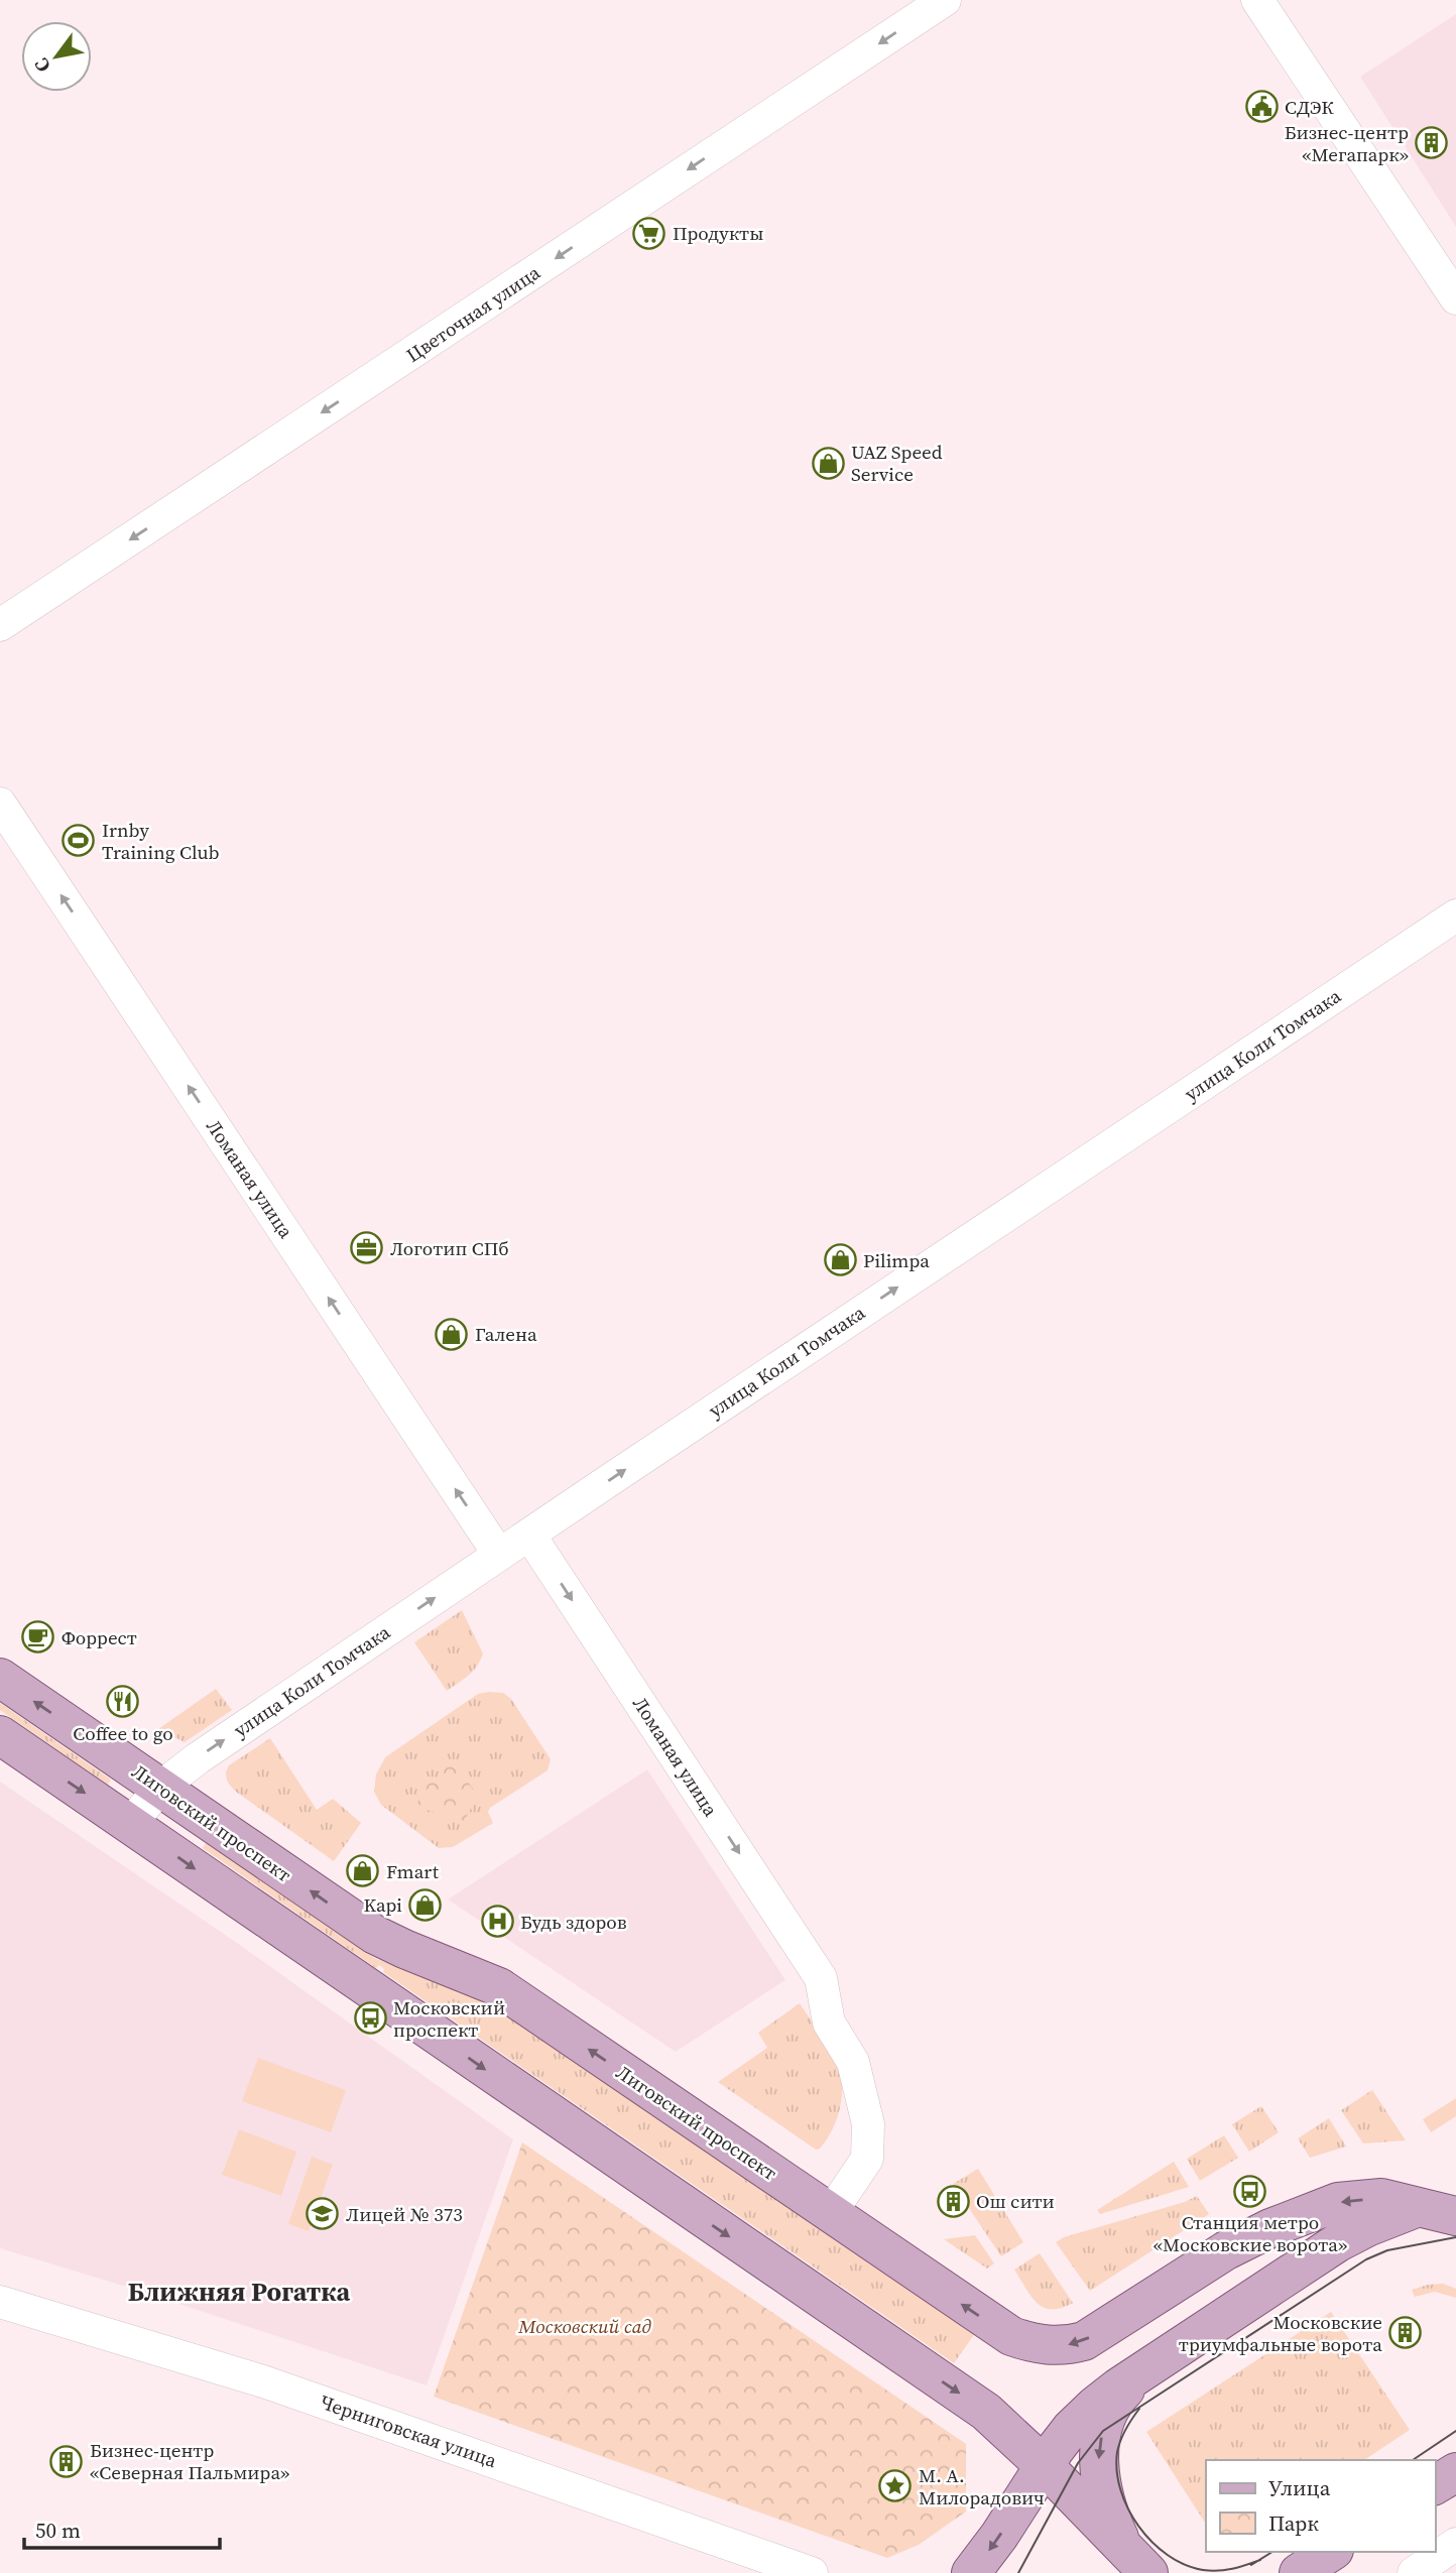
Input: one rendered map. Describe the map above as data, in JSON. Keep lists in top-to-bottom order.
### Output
{
  "streets": {
    "main road": ["Лиговский проспект"],
    "street": [
      "Цветочная улица",
      "улица Коли Томчака",
      "Ломаная улица",
      "Черниговская улица"
    ]
  },
  "crossings": [
    ["улица Коли Томчака", "Ломаная улица"],
    ["улица Коли Томчака", "Лиговский проспект"],
    ["Ломаная улица", "Лиговский проспект"]
  ],
  "one_way": ["Цветочная улица", "улица Коли Томчака"],
  "districts": ["Ближняя Рогатка"],
  "parks": ["Московский сад"],
  "places": {
    "public building": ["СДЭК"],
    "building": [
      "Бизнес-центр «Мегапарк»",
      "Ош сити",
      "Московские триумфальные ворота",
      "Бизнес-центр «Северная Пальмира»"
    ],
    "supermarket": ["Продукты"],
    "shop": [
      "UAZ Speed Service",
      "Pilimpa",
      "Галена",
      "Fmart",
      "Kapi"
    ],
    "sports": ["Irnby Training Club"],
    "office": ["Логотип СПб"],
    "cafe": ["Форрест"],
    "restaurant": ["Coffee to go"],
    "hospital": ["Будь здоров"],
    "bus stop": ["Московский проспект", "Станция метро «Московские ворота»"],
    "school or university": ["Лицей № 373"],
    "place": ["М. А. Милорадович"]
  },
  "legend": ["Улица", "Парк"],
  "scale_bar": "50 m",
  "north": "bottom left"
}
